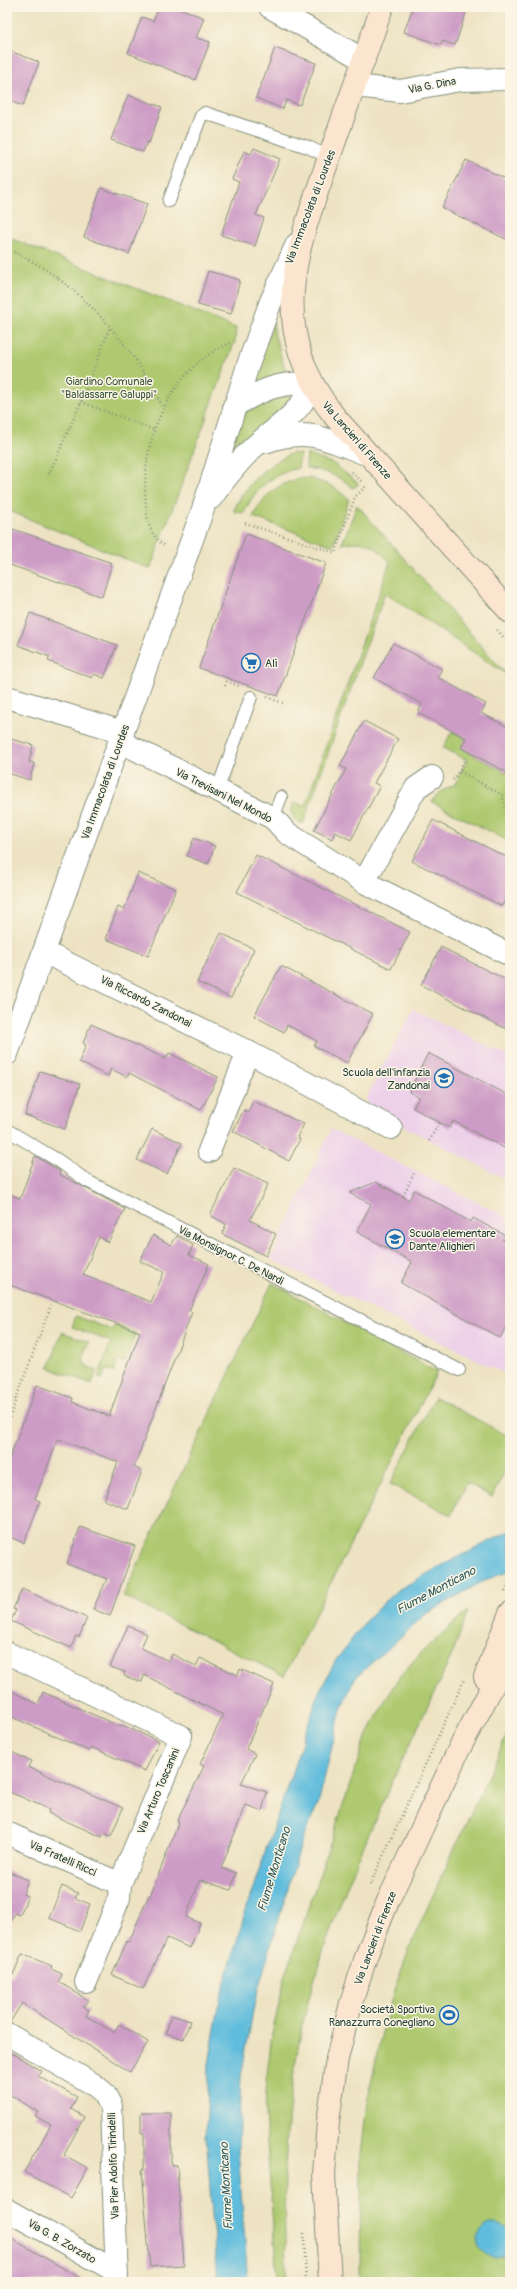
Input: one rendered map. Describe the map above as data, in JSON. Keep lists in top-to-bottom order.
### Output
{
  "streets": {
    "main road": ["Via Immacolata di Lourdes", "Via Lancieri di Firenze"],
    "street": [
      "Via G. Dina",
      "Via Trevisani Nel Mondo",
      "Via Riccardo Zandonai",
      "Via Arturo Toscanini",
      "Via Fratelli Ricci",
      "Via Pier Adolfo Tirindelli",
      "Via G. B. Zorzato"
    ],
    "lane": ["Via Monsignor C. De Nardi"]
  },
  "crossings": [
    ["Via G. Dina", "Via Immacolata di Lourdes"],
    ["Via Immacolata di Lourdes", "Via Lancieri di Firenze"],
    ["Via Immacolata di Lourdes", "Via Trevisani Nel Mondo"],
    ["Via Immacolata di Lourdes", "Via Riccardo Zandonai"],
    ["Via Arturo Toscanini", "Via Fratelli Ricci"],
    ["Via Pier Adolfo Tirindelli", "Via G. B. Zorzato"]
  ],
  "water": ["Fiume Monticano"],
  "parks": ["Giardino Comunale \"Baldassarre Galuppi\""],
  "places": {
    "supermarket": ["Alì"],
    "school or university": ["Scuola dell'infanzia Zandonai", "Scuola elementare Dante Alighieri"],
    "sports": ["Società Sportiva Ranazzurra Conegliano"]
  }
}
